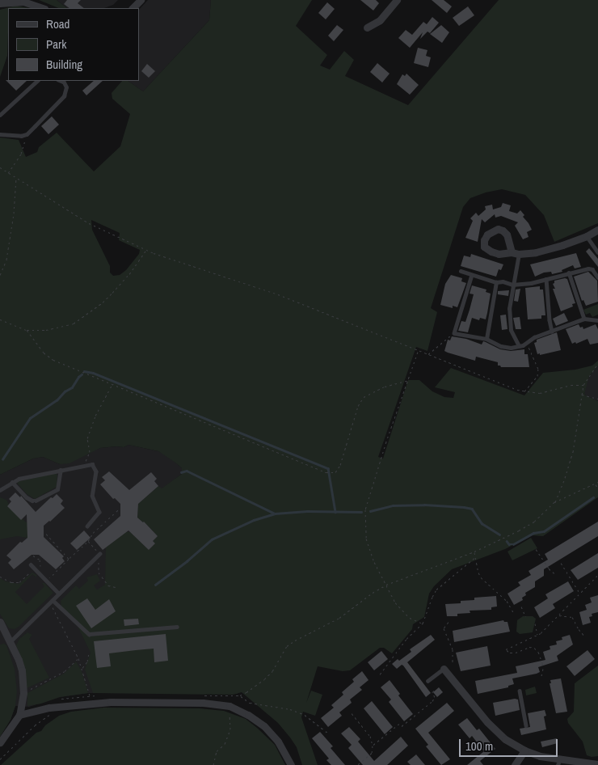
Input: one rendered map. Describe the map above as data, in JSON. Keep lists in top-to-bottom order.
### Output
{
  "legend": ["Road", "Park", "Building"],
  "scale_bar": "100 m"
}
